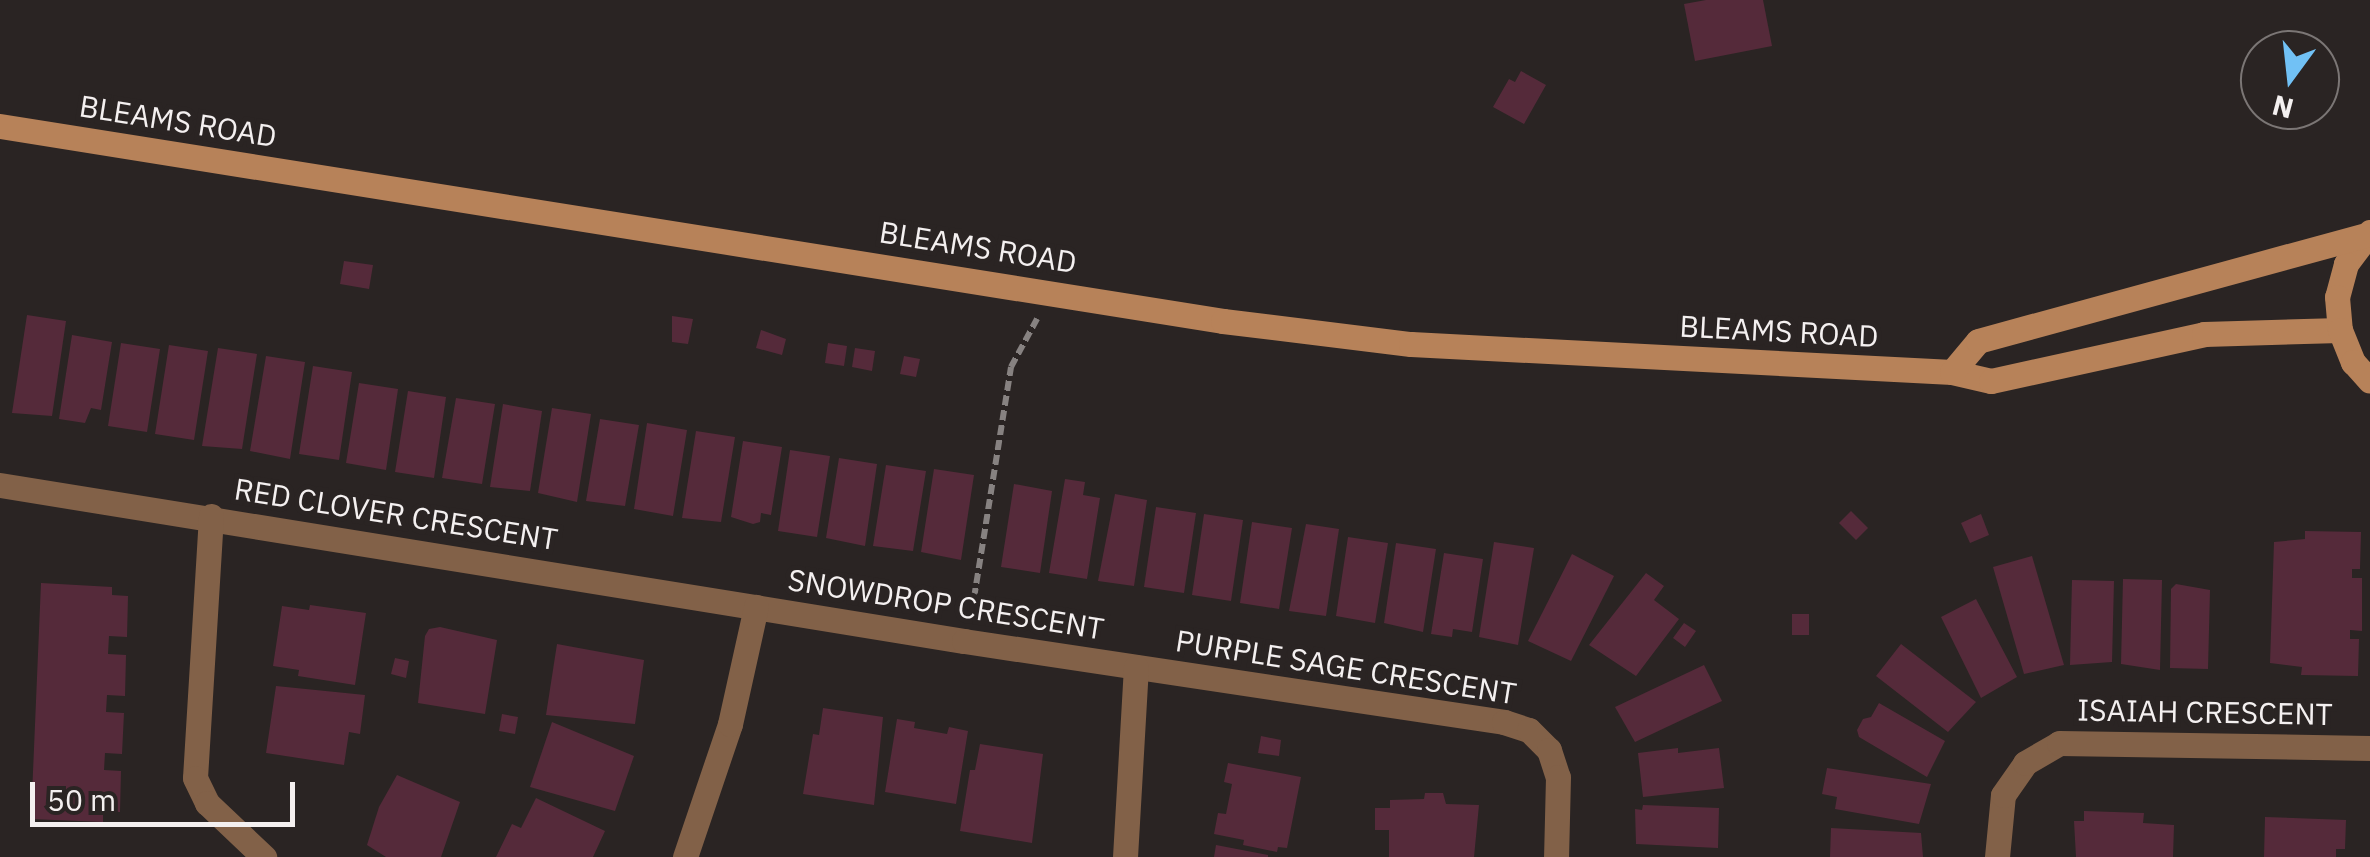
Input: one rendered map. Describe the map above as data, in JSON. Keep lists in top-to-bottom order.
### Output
{
  "streets": {
    "main road": ["BLEAMS ROAD"],
    "street": [
      "RED CLOVER CRESCENT",
      "SNOWDROP CRESCENT",
      "PURPLE SAGE CRESCENT",
      "ISAIAH CRESCENT"
    ]
  },
  "crossings": [
    ["RED CLOVER CRESCENT", "SNOWDROP CRESCENT"],
    ["SNOWDROP CRESCENT", "PURPLE SAGE CRESCENT"]
  ],
  "scale_bar": "50 m",
  "north": "bottom"
}
